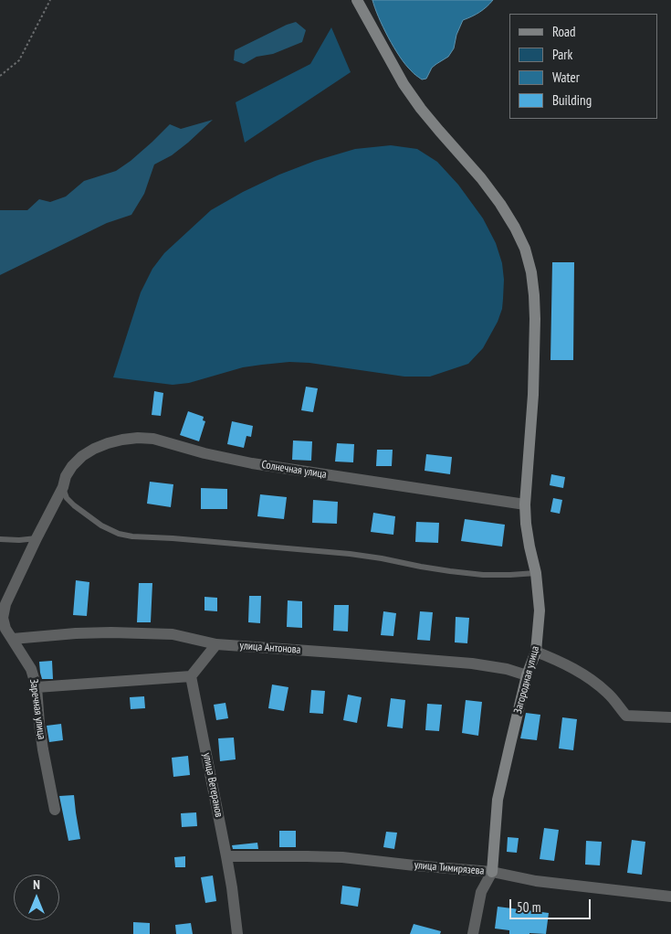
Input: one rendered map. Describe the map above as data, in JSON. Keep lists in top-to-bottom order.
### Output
{
  "streets": {
    "street": [
      "Солнечная улица",
      "улица Антонова",
      "Загородная улица",
      "Заречная улица",
      "улица Ветеранов",
      "улица Тимирязева"
    ]
  },
  "crossings": [
    ["Солнечная улица", "Загородная улица"],
    ["Солнечная улица", "Заречная улица"],
    ["улица Антонова", "Загородная улица"],
    ["улица Антонова", "Заречная улица"],
    ["Загородная улица", "улица Тимирязева"],
    ["улица Ветеранов", "улица Тимирязева"]
  ],
  "legend": [
    "Road",
    "Park",
    "Water",
    "Building"
  ],
  "scale_bar": "50 m",
  "north": "top"
}
